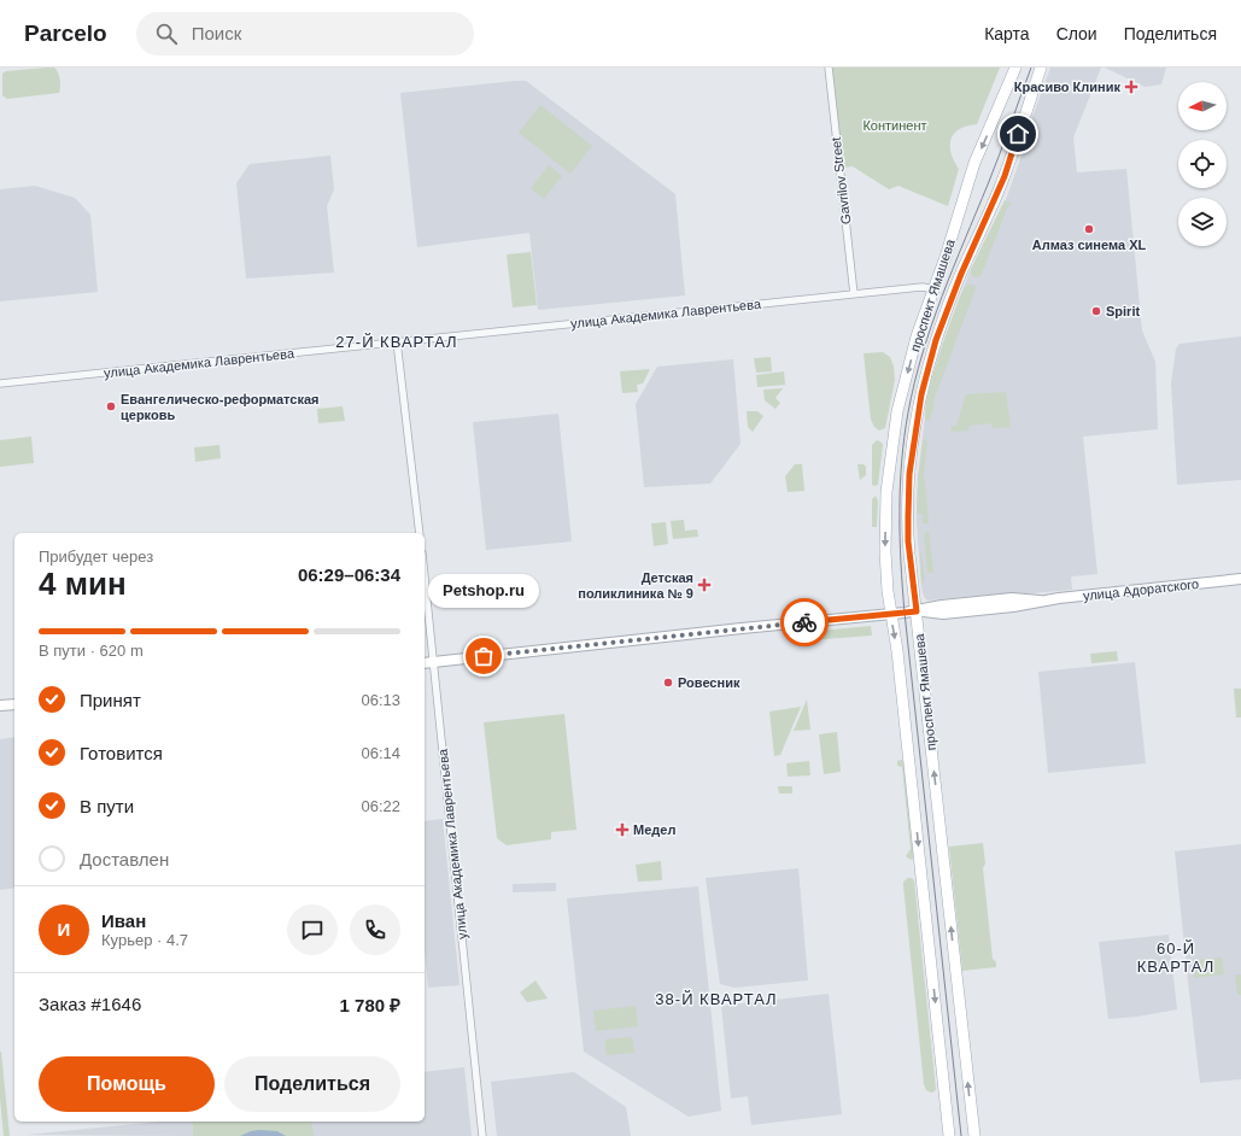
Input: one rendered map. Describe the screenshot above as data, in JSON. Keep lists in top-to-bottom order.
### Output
{
  "streets": {
    "main road": ["проспект Ямашева"],
    "street": ["Gavrilov Street", "улица Академика Лаврентьева", "улица Адоратского"]
  },
  "crossings": [
    ["Gavrilov Street", "улица Академика Лаврентьева"],
    ["проспект Ямашева", "улица Академика Лаврентьева"],
    ["проспект Ямашева", "улица Адоратского"],
    ["улица Академика Лаврентьева", "улица Адоратского"]
  ],
  "districts": ["27-Й КВАРТАЛ", "60-Й КВАРТАЛ", "38-Й КВАРТАЛ"],
  "parks": ["Континент"],
  "places": {
    "health": ["Красиво Клиник", "Детская поликлиника № 9", "Медел"],
    "other": [
      "Алмаз синема XL",
      "Spirit",
      "Евангелическо-реформатская церковь",
      "Petshop.ru",
      "Ровесник"
    ]
  },
  "north": "left",
  "page": {
    "header": "Parcelo",
    "search": "Поиск",
    "nav": ["Карта", "Слои", "Поделиться"],
    "heading": ["4 мин", "Прибудет через", "06:29–06:34"],
    "panel": [
      "Иван",
      "Курьер · 4.7",
      "Заказ #1646",
      "1 780 ₽"
    ],
    "bubble": "Petshop.ru",
    "bar": "В пути · 620 m",
    "list": [
      ["Принят", "06:13"],
      ["Готовится", "06:14"],
      ["В пути", "06:22"],
      "Доставлен"
    ],
    "round": "И",
    "buttons": ["Помощь", "Поделиться"]
  }
}
